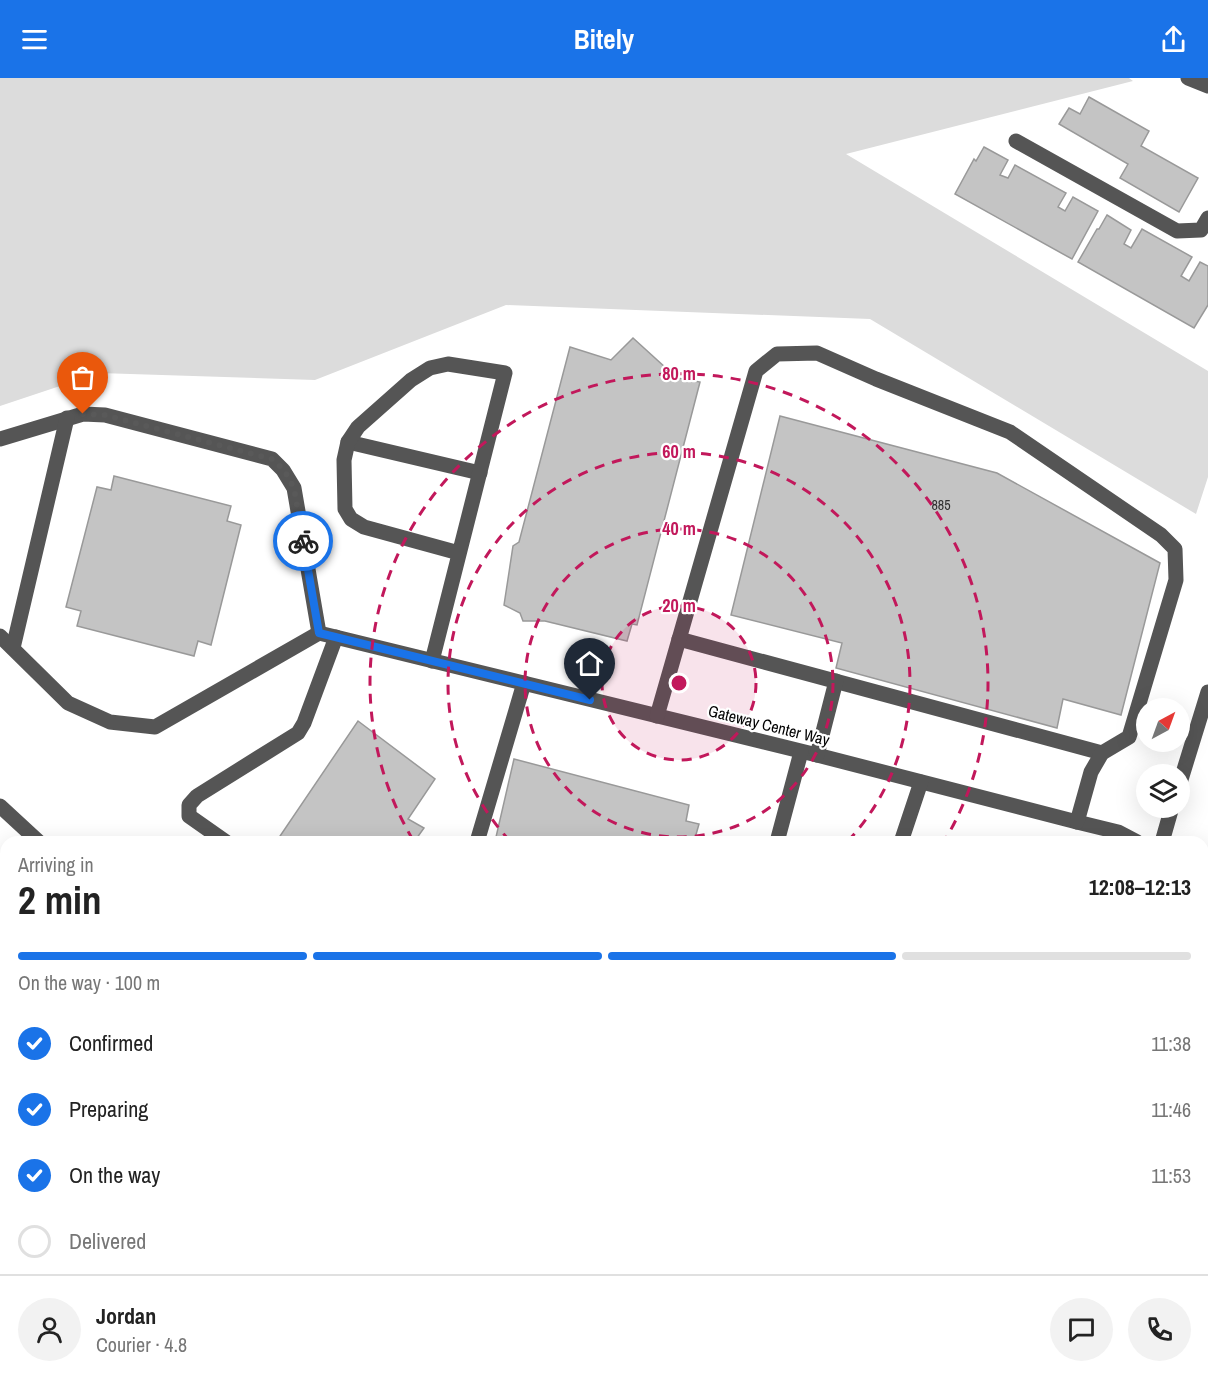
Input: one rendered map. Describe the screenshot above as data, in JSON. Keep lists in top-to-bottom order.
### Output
{
  "streets": {
    "street": ["Gateway Center Way"]
  },
  "house_numbers": ["885"],
  "north": "top right",
  "page": {
    "header": "Bitely",
    "heading": ["2 min", "Arriving in", "12:08–12:13"],
    "panel": ["Jordan", "Courier · 4.8"],
    "bar": "On the way · 100 m",
    "list": [
      ["Confirmed", "11:38"],
      ["Preparing", "11:46"],
      ["On the way", "11:53"],
      "Delivered"
    ]
  },
  "rings": [
    "80 m",
    "60 m",
    "40 m",
    "20 m"
  ]
}
